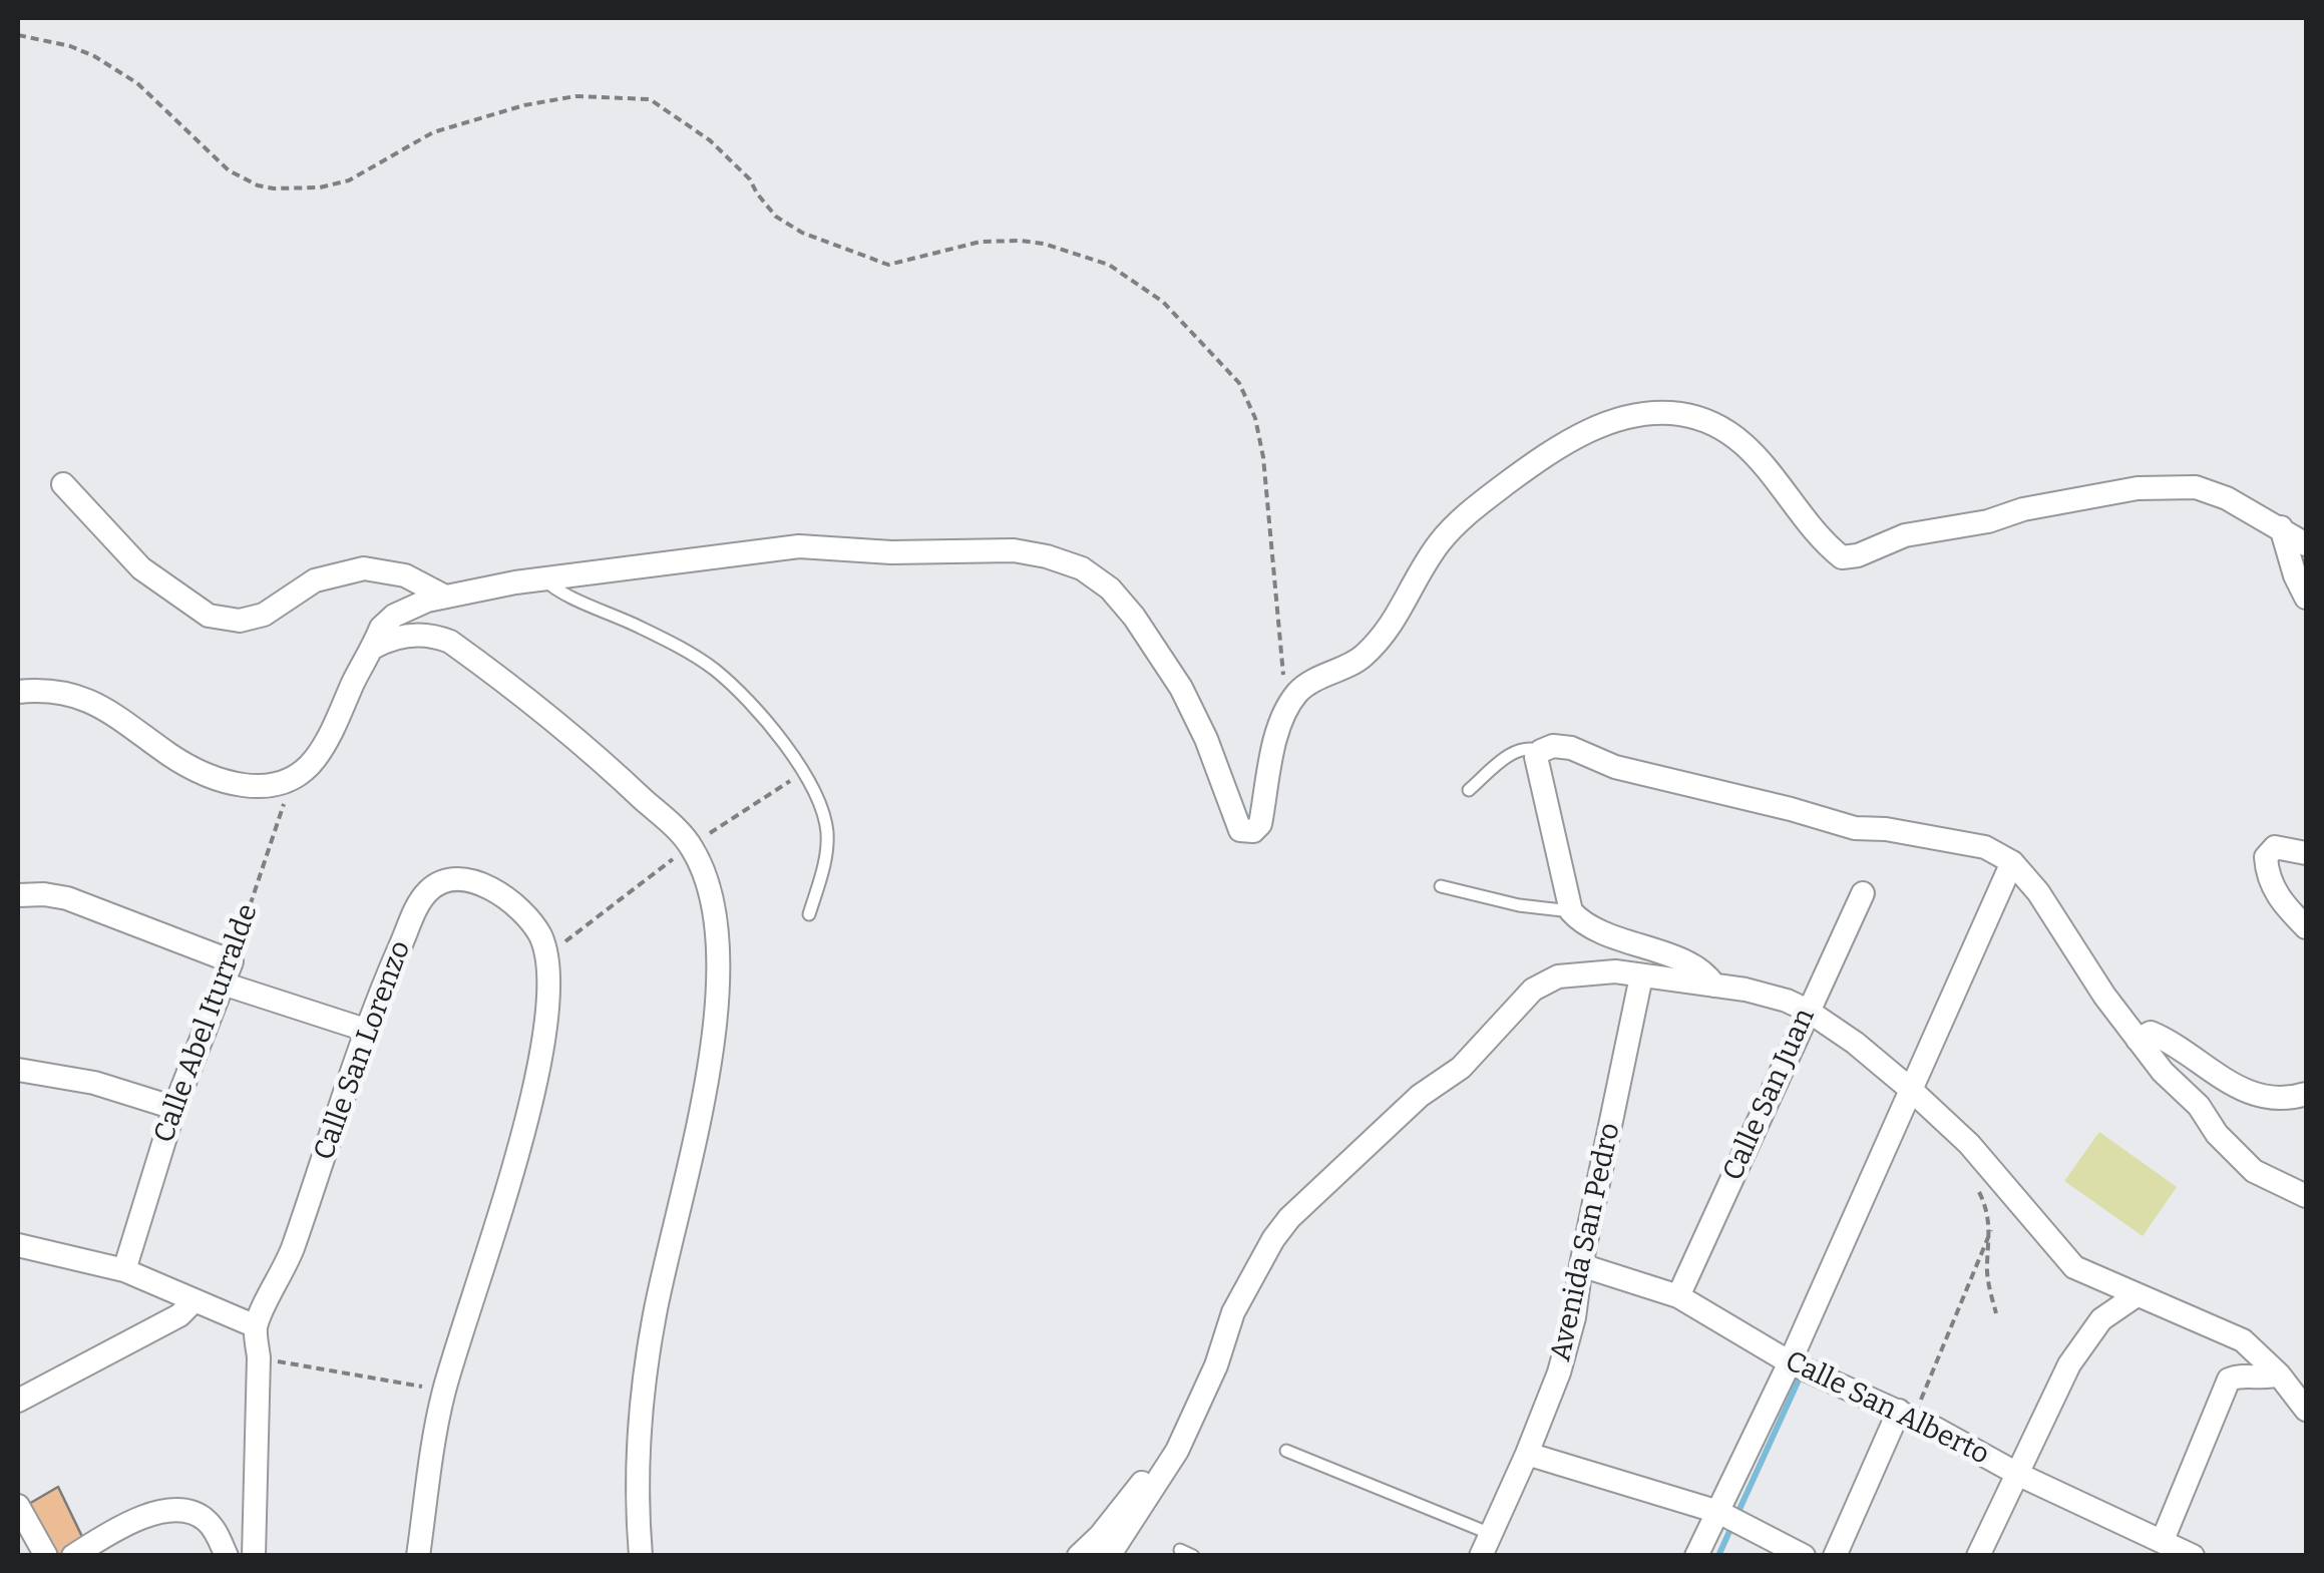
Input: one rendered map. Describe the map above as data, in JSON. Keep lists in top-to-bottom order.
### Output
{
  "streets": {
    "street": [
      "Calle Abel Iturralde",
      "Calle San Lorenzo",
      "Calle San Juan",
      "Avenida San Pedro",
      "Calle San Alberto"
    ]
  },
  "crossings": [
    ["Calle San Juan", "Calle San Alberto"],
    ["Avenida San Pedro", "Calle San Alberto"]
  ]
}
